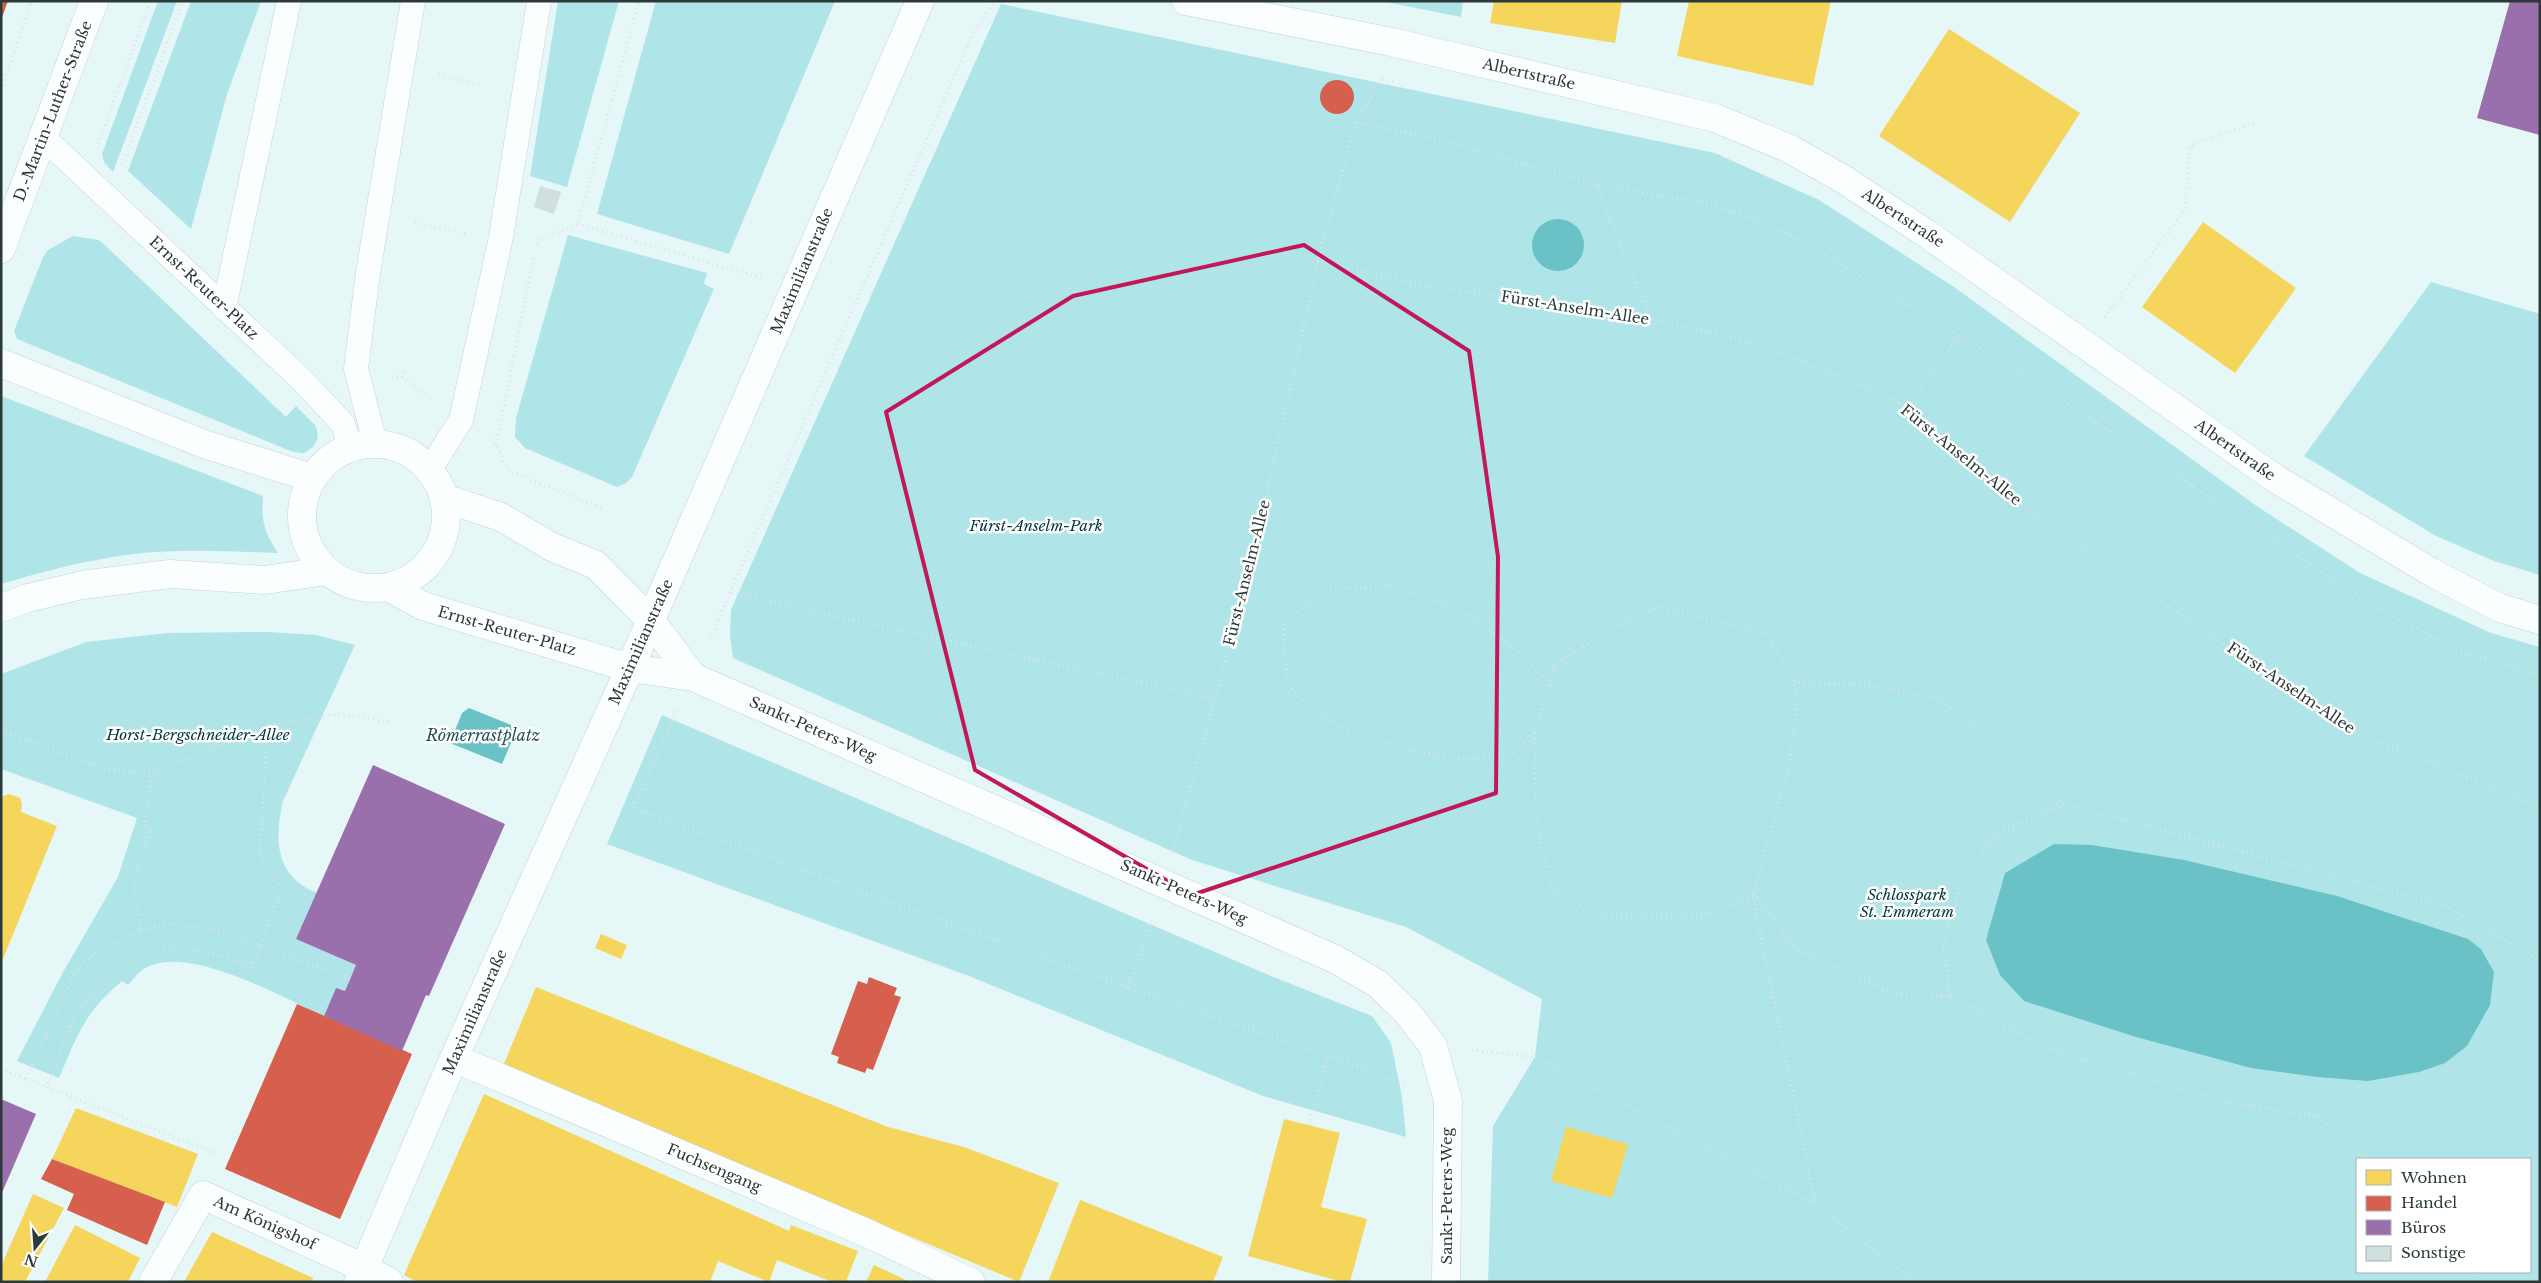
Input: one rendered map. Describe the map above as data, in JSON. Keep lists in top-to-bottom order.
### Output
{
  "streets": {
    "street": [
      "Albertstraße",
      "D.-Martin-Luther-Straße",
      "Maximilianstraße",
      "Ernst-Reuter-Platz",
      "Sankt-Peters-Weg",
      "Fuchsengang",
      "Am Königshof"
    ],
    "path": ["Fürst-Anselm-Allee"]
  },
  "crossings": [
    ["D.-Martin-Luther-Straße", "Ernst-Reuter-Platz"],
    ["Maximilianstraße", "Ernst-Reuter-Platz"],
    ["Maximilianstraße", "Sankt-Peters-Weg"],
    ["Maximilianstraße", "Fuchsengang"],
    ["Maximilianstraße", "Am Königshof"],
    ["Ernst-Reuter-Platz", "Sankt-Peters-Weg"],
    ["Fürst-Anselm-Allee", "Sankt-Peters-Weg"]
  ],
  "water": ["Römerrastplatz"],
  "parks": ["Fürst-Anselm-Park", "Horst-Bergschneider-Allee", "Schlosspark St. Emmeram"],
  "legend": [
    "Wohnen",
    "Handel",
    "Büros",
    "Sonstige"
  ],
  "north": "bottom"
}
